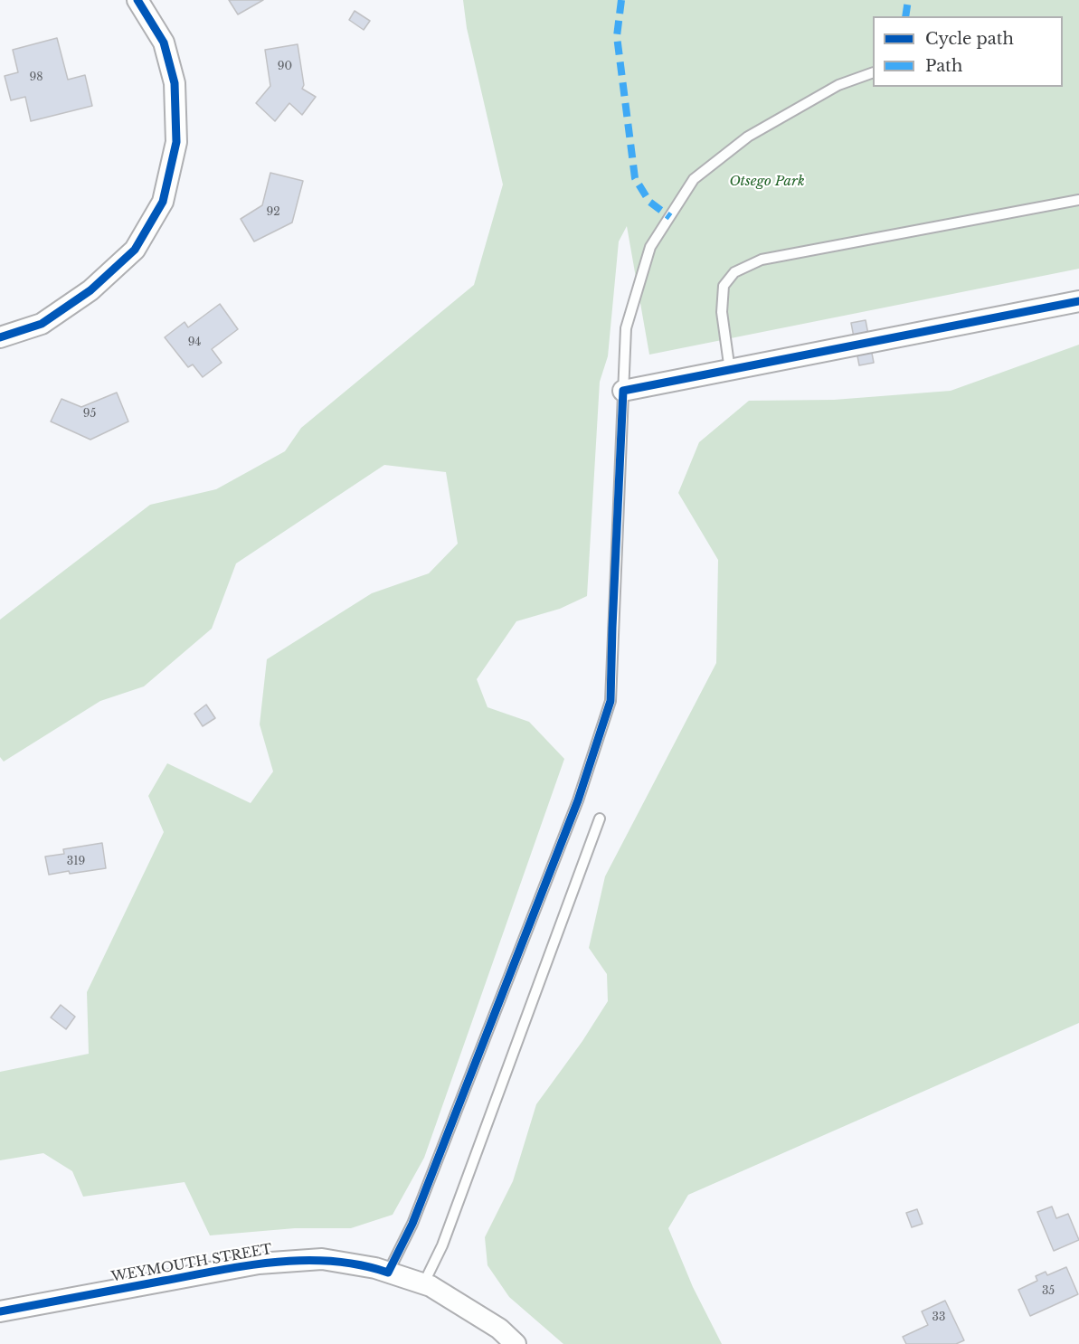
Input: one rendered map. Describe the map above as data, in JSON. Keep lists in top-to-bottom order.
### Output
{
  "streets": {
    "street": ["WEYMOUTH STREET"]
  },
  "parks": ["Otsego Park"],
  "house_numbers": [
    "90",
    "98",
    "92",
    "94",
    "95",
    "319",
    "35",
    "33"
  ],
  "legend": ["Cycle path", "Path"]
}
